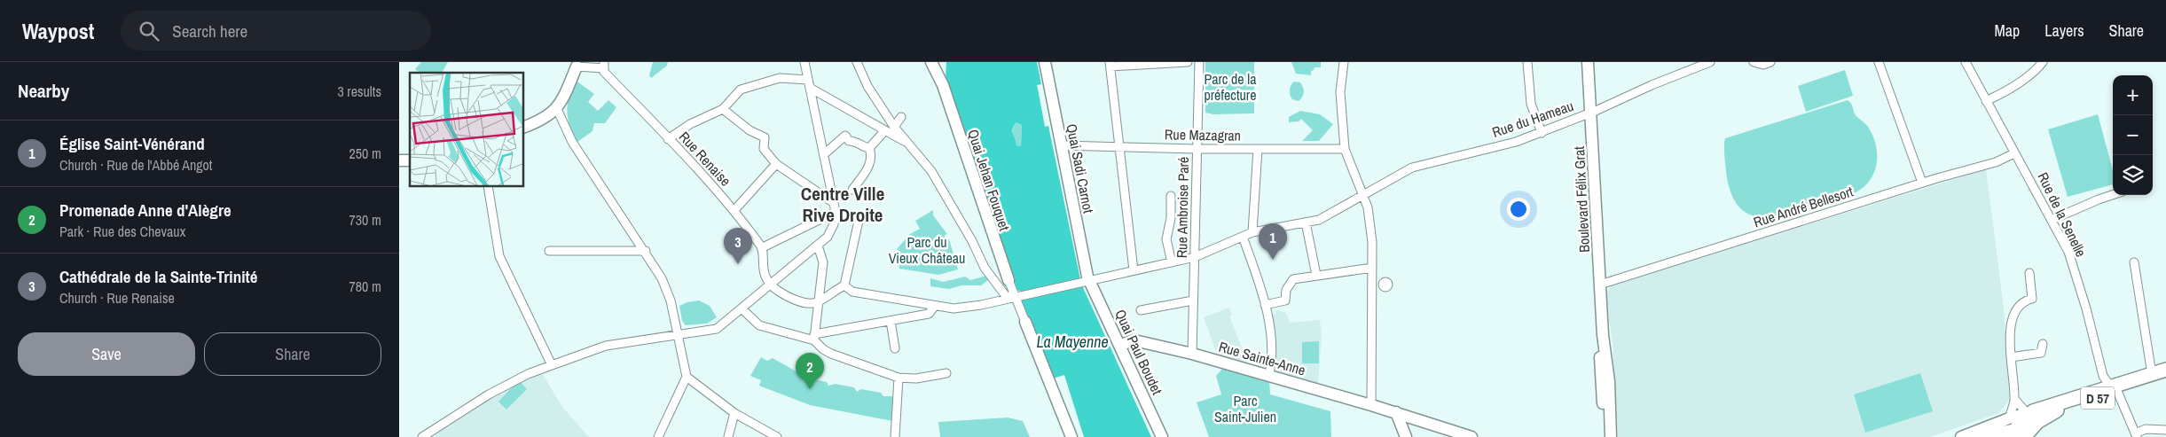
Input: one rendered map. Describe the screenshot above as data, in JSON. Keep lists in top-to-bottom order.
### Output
{
  "streets": {
    "main road": ["D 57"],
    "street": [
      "Rue du Hameau",
      "Rue Mazagran",
      "Rue Renaise",
      "Quai Sadi Carnot",
      "Quai Jehan Fouquet",
      "Boulevard Félix Grat",
      "Rue André Bellesort",
      "Rue Ambroise Paré",
      "Rue de la Senelle",
      "Quai Paul Boudet",
      "Rue Sainte-Anne"
    ]
  },
  "crossings": [
    ["Rue du Hameau", "Quai Sadi Carnot"],
    ["Rue du Hameau", "Quai Jehan Fouquet"],
    ["Rue du Hameau", "Boulevard Félix Grat"],
    ["Rue du Hameau", "Rue Ambroise Paré"],
    ["Rue du Hameau", "Quai Paul Boudet"],
    ["Rue Mazagran", "Quai Sadi Carnot"],
    ["Rue Mazagran", "Rue Ambroise Paré"],
    ["Quai Sadi Carnot", "Quai Paul Boudet"],
    ["Boulevard Félix Grat", "Rue André Bellesort"],
    ["Rue André Bellesort", "Rue de la Senelle"],
    ["Rue Ambroise Paré", "Rue Sainte-Anne"],
    ["Rue de la Senelle", "D 57"],
    ["Quai Paul Boudet", "Rue Sainte-Anne"]
  ],
  "districts": ["Centre Ville Rive Droite"],
  "water": ["La Mayenne"],
  "parks": ["Parc de la préfecture", "Parc du Vieux Château", "Parc Saint-Julien"],
  "page": {
    "header": "Waypost",
    "search": "Search here",
    "nav": ["Map", "Layers", "Share"],
    "heading": ["Nearby", "3 results"],
    "map_buttons": ["+", "−"],
    "list": [
      {
        "mark": "1",
        "name": "Église Saint-Vénérand",
        "note": "Church · Rue de l'Abbé Angot",
        "value": "250 m"
      },
      {
        "mark": "2",
        "name": "Promenade Anne d'Alègre",
        "note": "Park · Rue des Chevaux",
        "value": "730 m"
      },
      {
        "mark": "3",
        "name": "Cathédrale de la Sainte-Trinité",
        "note": "Church · Rue Renaise",
        "value": "780 m"
      }
    ],
    "pins": ["1", "3", "2"],
    "buttons": ["Save", "Share"]
  }
}
